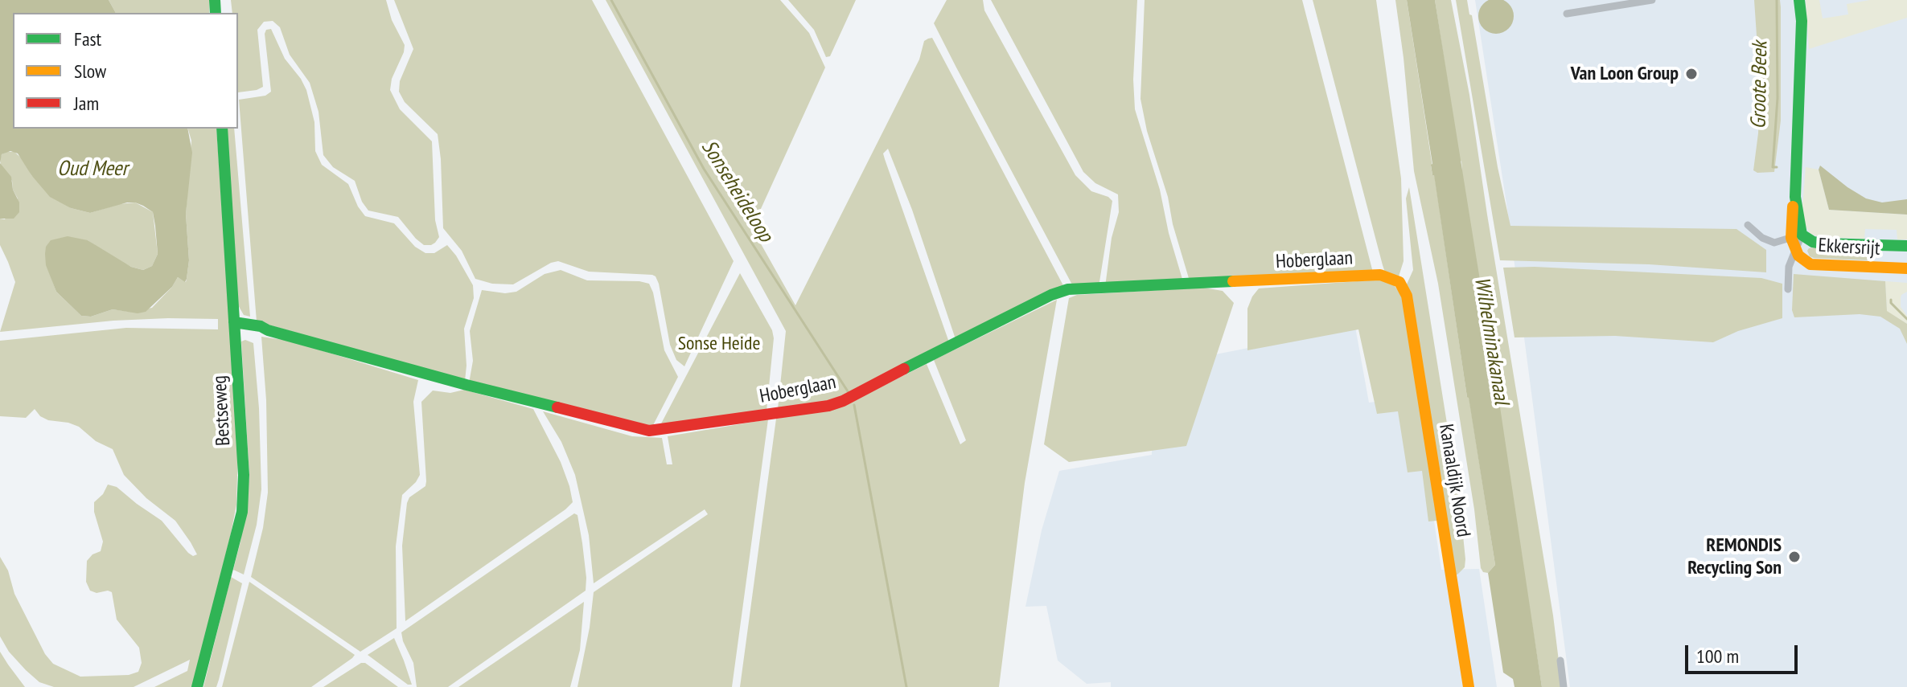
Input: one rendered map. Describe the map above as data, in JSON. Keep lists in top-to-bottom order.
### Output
{
  "streets": {
    "street": [
      "Ekkersrijt",
      "Hoberglaan",
      "Bestseweg",
      "Kanaaldijk Noord"
    ]
  },
  "crossings": [
    ["Hoberglaan", "Bestseweg"],
    ["Hoberglaan", "Kanaaldijk Noord"]
  ],
  "water": [
    "Groote Beek",
    "Oud Meer",
    "Sonseheideloop",
    "Wilhelminakanaal"
  ],
  "parks": ["Sonse Heide"],
  "places": ["Van Loon Group", "REMONDIS Recycling Son"],
  "legend": ["Fast", "Slow", "Jam"],
  "scale_bar": "100 m"
}
